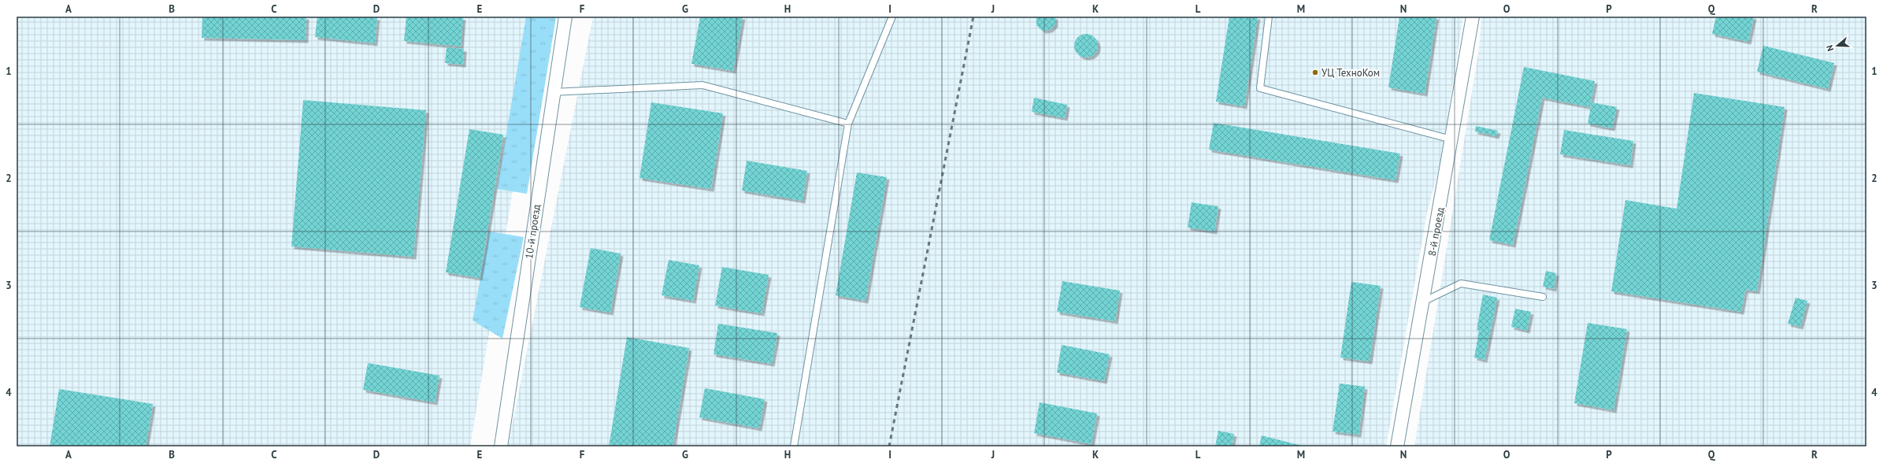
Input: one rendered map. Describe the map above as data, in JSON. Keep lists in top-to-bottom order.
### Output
{
  "streets": {
    "street": ["10-й проезд", "8-й проезд"]
  },
  "places": ["УЦ ТехноКом"],
  "north": "left",
  "grid": {
    "columns": [
      "A",
      "B",
      "C",
      "D",
      "E",
      "F",
      "G",
      "H",
      "I",
      "J",
      "K",
      "L",
      "M",
      "N",
      "O",
      "P",
      "Q",
      "R"
    ],
    "rows": [
      "1",
      "2",
      "3",
      "4"
    ]
  }
}
